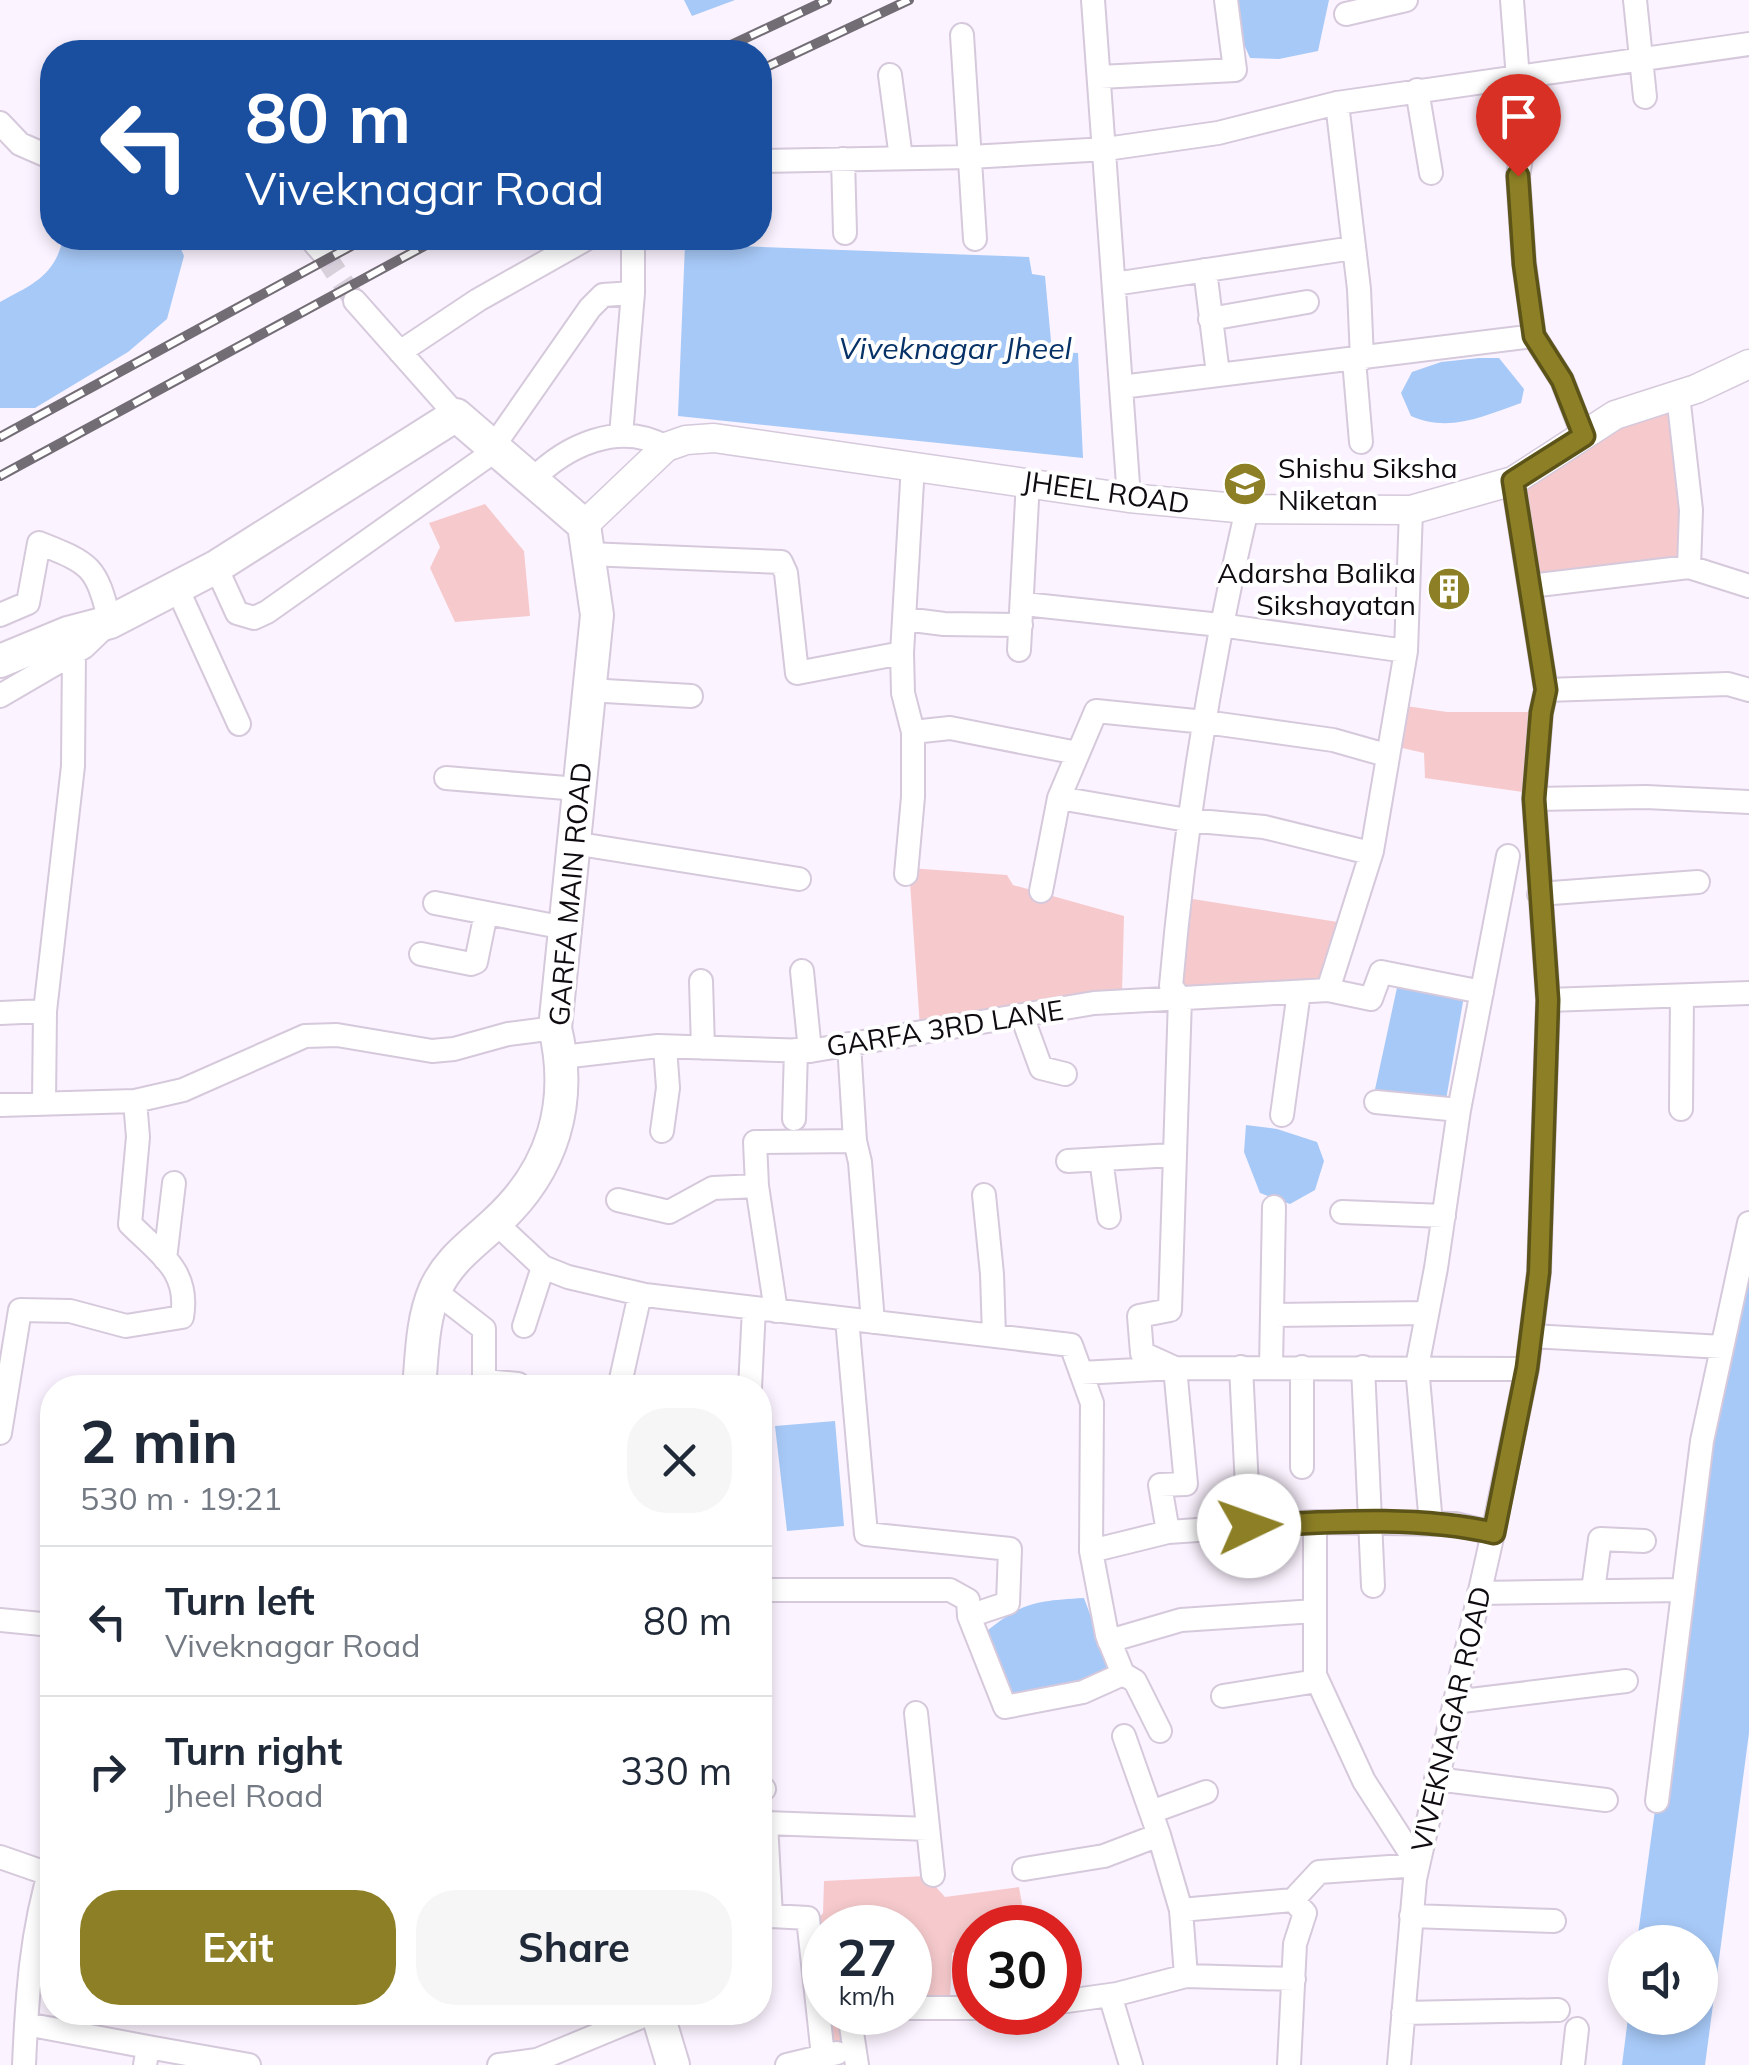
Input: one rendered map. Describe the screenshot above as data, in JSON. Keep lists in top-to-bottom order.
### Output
{
  "streets": {
    "main road": ["GARFA MAIN ROAD"],
    "street": ["JHEEL ROAD", "GARFA 3RD LANE", "VIVEKNAGAR ROAD"]
  },
  "crossings": [
    ["JHEEL ROAD", "VIVEKNAGAR ROAD"],
    ["GARFA MAIN ROAD", "GARFA 3RD LANE"]
  ],
  "water": ["Viveknagar Jheel"],
  "places": {
    "school or university": ["Shishu Siksha Niketan"],
    "building": ["Adarsha Balika Sikshayatan"]
  },
  "page": {
    "turn": ["80 m", "Viveknagar Road"],
    "heading": ["2 min", "530 m · 19:21"],
    "list": [
      {
        "name": "Turn left",
        "note": "Viveknagar Road",
        "value": "80 m"
      },
      {
        "name": "Turn right",
        "note": "Jheel Road",
        "value": "330 m"
      }
    ],
    "buttons": ["Exit", "Share"],
    "speed": "27 km/h",
    "limit": "30"
  }
}
